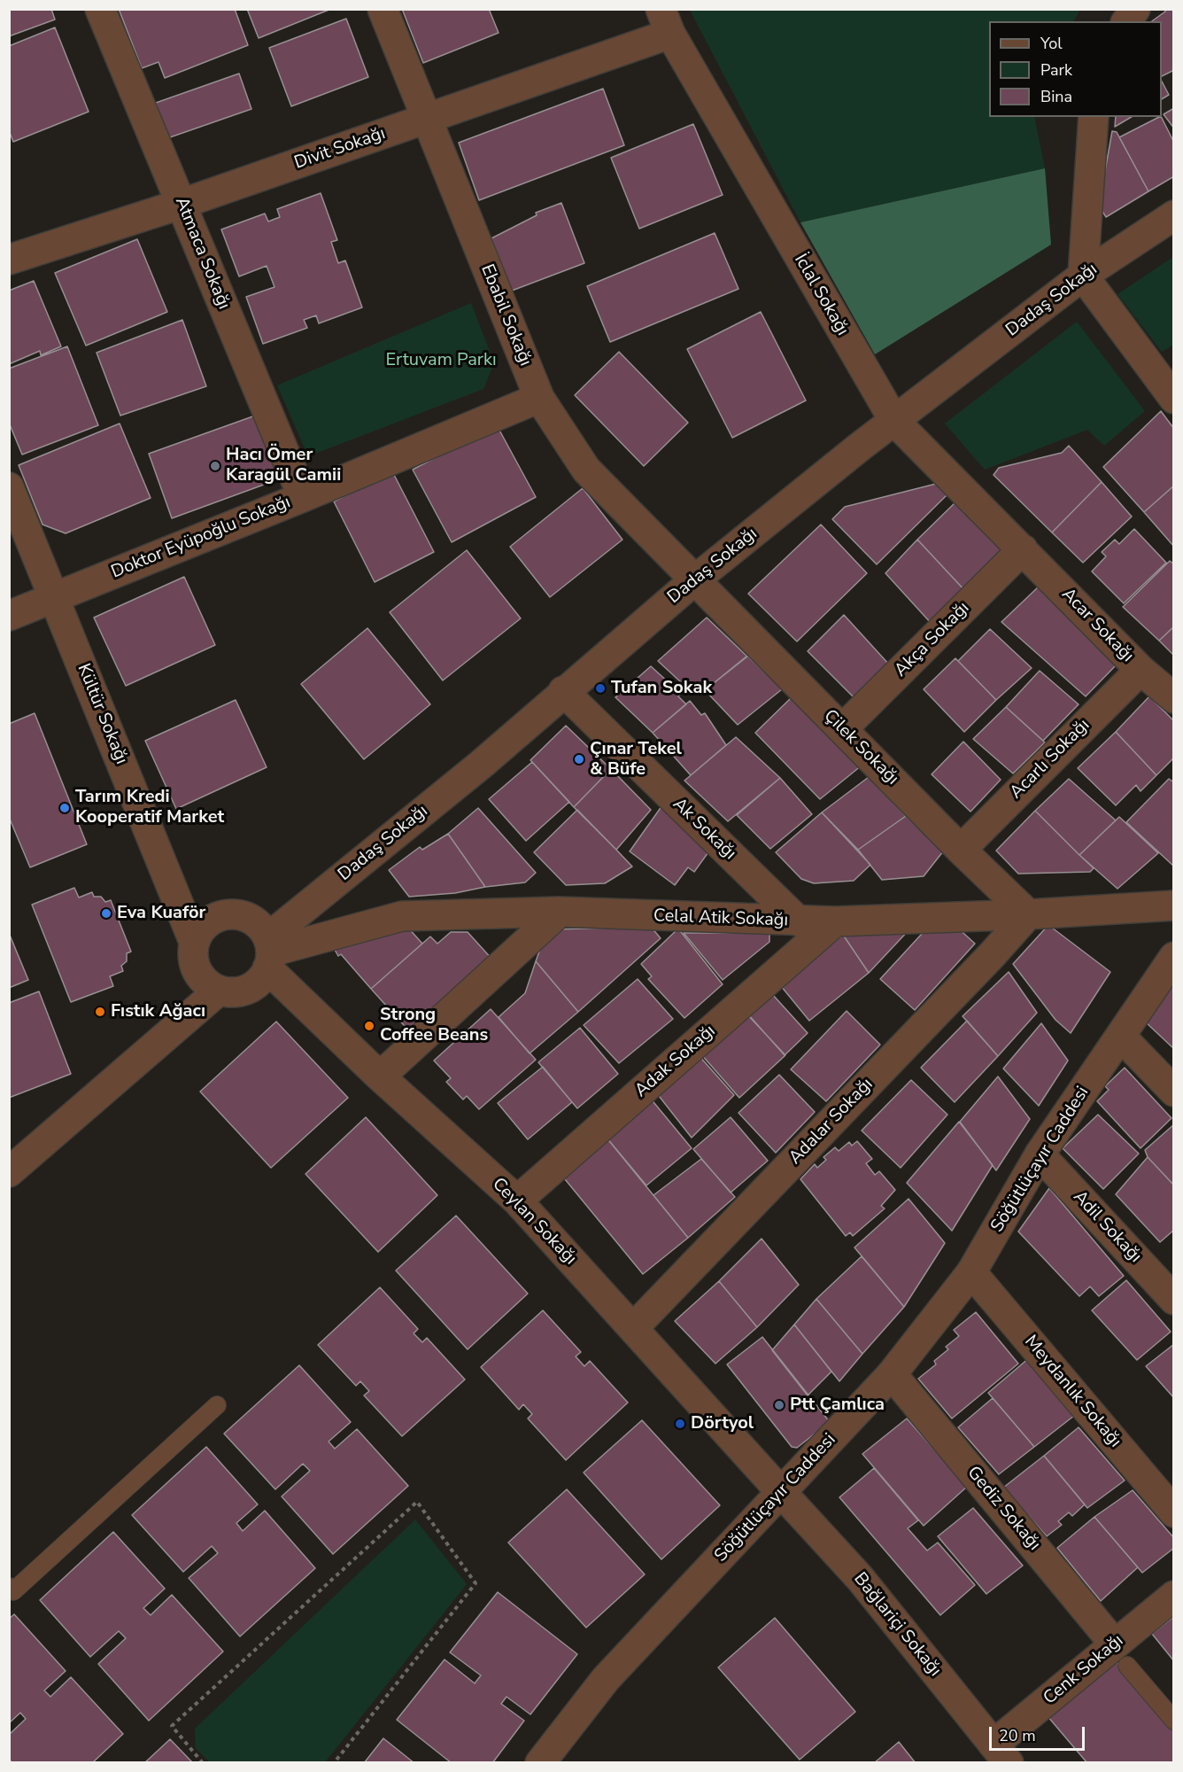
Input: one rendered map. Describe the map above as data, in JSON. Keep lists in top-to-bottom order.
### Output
{
  "streets": {
    "street": [
      "Divit Sokağı",
      "Atmaca Sokağı",
      "İclal Sokağı",
      "Dadaş Sokağı",
      "Ebabil Sokağı",
      "Doktor Eyüpoğlu Sokağı",
      "Acar Sokağı",
      "Akça Sokağı",
      "Kültür Sokağı",
      "Çilek Sokağı",
      "Acarlı Sokağı",
      "Ak Sokağı",
      "Celal Atik Sokağı",
      "Adak Sokağı",
      "Adalar Sokağı",
      "Söğütlüçayır Caddesi",
      "Ceylan Sokağı",
      "Adil Sokağı",
      "Meydanlık Sokağı",
      "Gediz Sokağı",
      "Bağlariçi Sokağı",
      "Cenk Sokağı"
    ]
  },
  "crossings": [
    ["Divit Sokağı", "Atmaca Sokağı"],
    ["Divit Sokağı", "İclal Sokağı"],
    ["Divit Sokağı", "Ebabil Sokağı"],
    ["Atmaca Sokağı", "Doktor Eyüpoğlu Sokağı"],
    ["İclal Sokağı", "Dadaş Sokağı"],
    ["İclal Sokağı", "Acar Sokağı"],
    ["İclal Sokağı", "Akça Sokağı"],
    ["Dadaş Sokağı", "Ebabil Sokağı"],
    ["Dadaş Sokağı", "Kültür Sokağı"],
    ["Dadaş Sokağı", "Çilek Sokağı"],
    ["Dadaş Sokağı", "Ak Sokağı"],
    ["Dadaş Sokağı", "Celal Atik Sokağı"],
    ["Dadaş Sokağı", "Ceylan Sokağı"],
    ["Ebabil Sokağı", "Doktor Eyüpoğlu Sokağı"],
    ["Ebabil Sokağı", "Çilek Sokağı"],
    ["Doktor Eyüpoğlu Sokağı", "Kültür Sokağı"],
    ["Acar Sokağı", "Akça Sokağı"],
    ["Acar Sokağı", "Acarlı Sokağı"],
    ["Akça Sokağı", "Çilek Sokağı"],
    ["Kültür Sokağı", "Celal Atik Sokağı"],
    ["Kültür Sokağı", "Ceylan Sokağı"],
    ["Çilek Sokağı", "Acarlı Sokağı"],
    ["Çilek Sokağı", "Celal Atik Sokağı"],
    ["Çilek Sokağı", "Adalar Sokağı"],
    ["Ak Sokağı", "Celal Atik Sokağı"],
    ["Celal Atik Sokağı", "Adak Sokağı"],
    ["Celal Atik Sokağı", "Adalar Sokağı"],
    ["Celal Atik Sokağı", "Ceylan Sokağı"],
    ["Adak Sokağı", "Ceylan Sokağı"],
    ["Adalar Sokağı", "Ceylan Sokağı"],
    ["Söğütlüçayır Caddesi", "Ceylan Sokağı"],
    ["Söğütlüçayır Caddesi", "Adil Sokağı"],
    ["Söğütlüçayır Caddesi", "Meydanlık Sokağı"],
    ["Söğütlüçayır Caddesi", "Gediz Sokağı"],
    ["Söğütlüçayır Caddesi", "Bağlariçi Sokağı"],
    ["Ceylan Sokağı", "Bağlariçi Sokağı"],
    ["Gediz Sokağı", "Cenk Sokağı"],
    ["Bağlariçi Sokağı", "Cenk Sokağı"]
  ],
  "parks": ["Ertuvam Parkı"],
  "places": [
    "Hacı Ömer Karagül Camii",
    "Tufan Sokak",
    "Çınar Tekel & Büfe",
    "Tarım Kredi Kooperatif Market",
    "Eva Kuaför",
    "Fıstık Ağacı",
    "Strong Coffee Beans",
    "Ptt Çamlıca",
    "Dörtyol"
  ],
  "legend": ["Yol", "Park", "Bina"],
  "scale_bar": "20 m"
}
